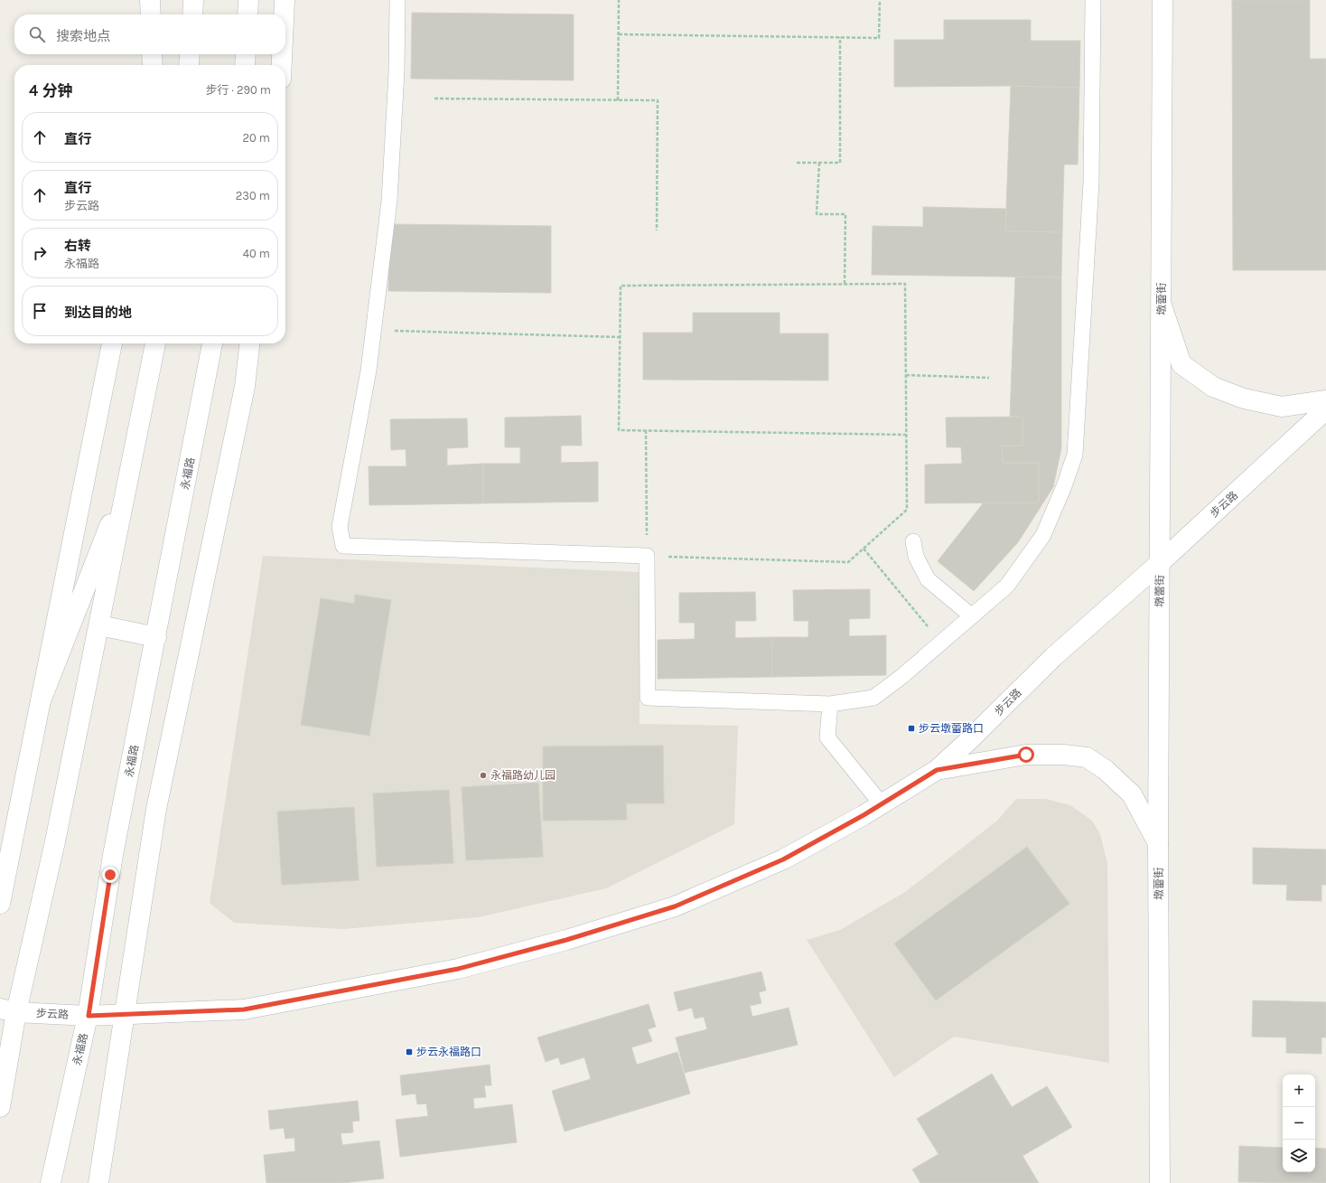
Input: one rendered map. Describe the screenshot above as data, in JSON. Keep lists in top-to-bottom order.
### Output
{
  "streets": {
    "street": ["墩蕾街", "永福路", "步云路"]
  },
  "crossings": [
    ["墩蕾街", "步云路"],
    ["永福路", "步云路"]
  ],
  "places": {
    "transit": ["步云墩蕾路口", "步云永福路口"],
    "other": ["永福路幼儿园"]
  },
  "page": {
    "search": "搜索地点",
    "heading": ["4 分钟", "步行 · 290 m"],
    "list": [
      ["直行", "20 m"],
      ["直行", "步云路", "230 m"],
      ["右转", "永福路", "40 m"],
      "到达目的地"
    ],
    "map_buttons": ["+", "−"]
  }
}
